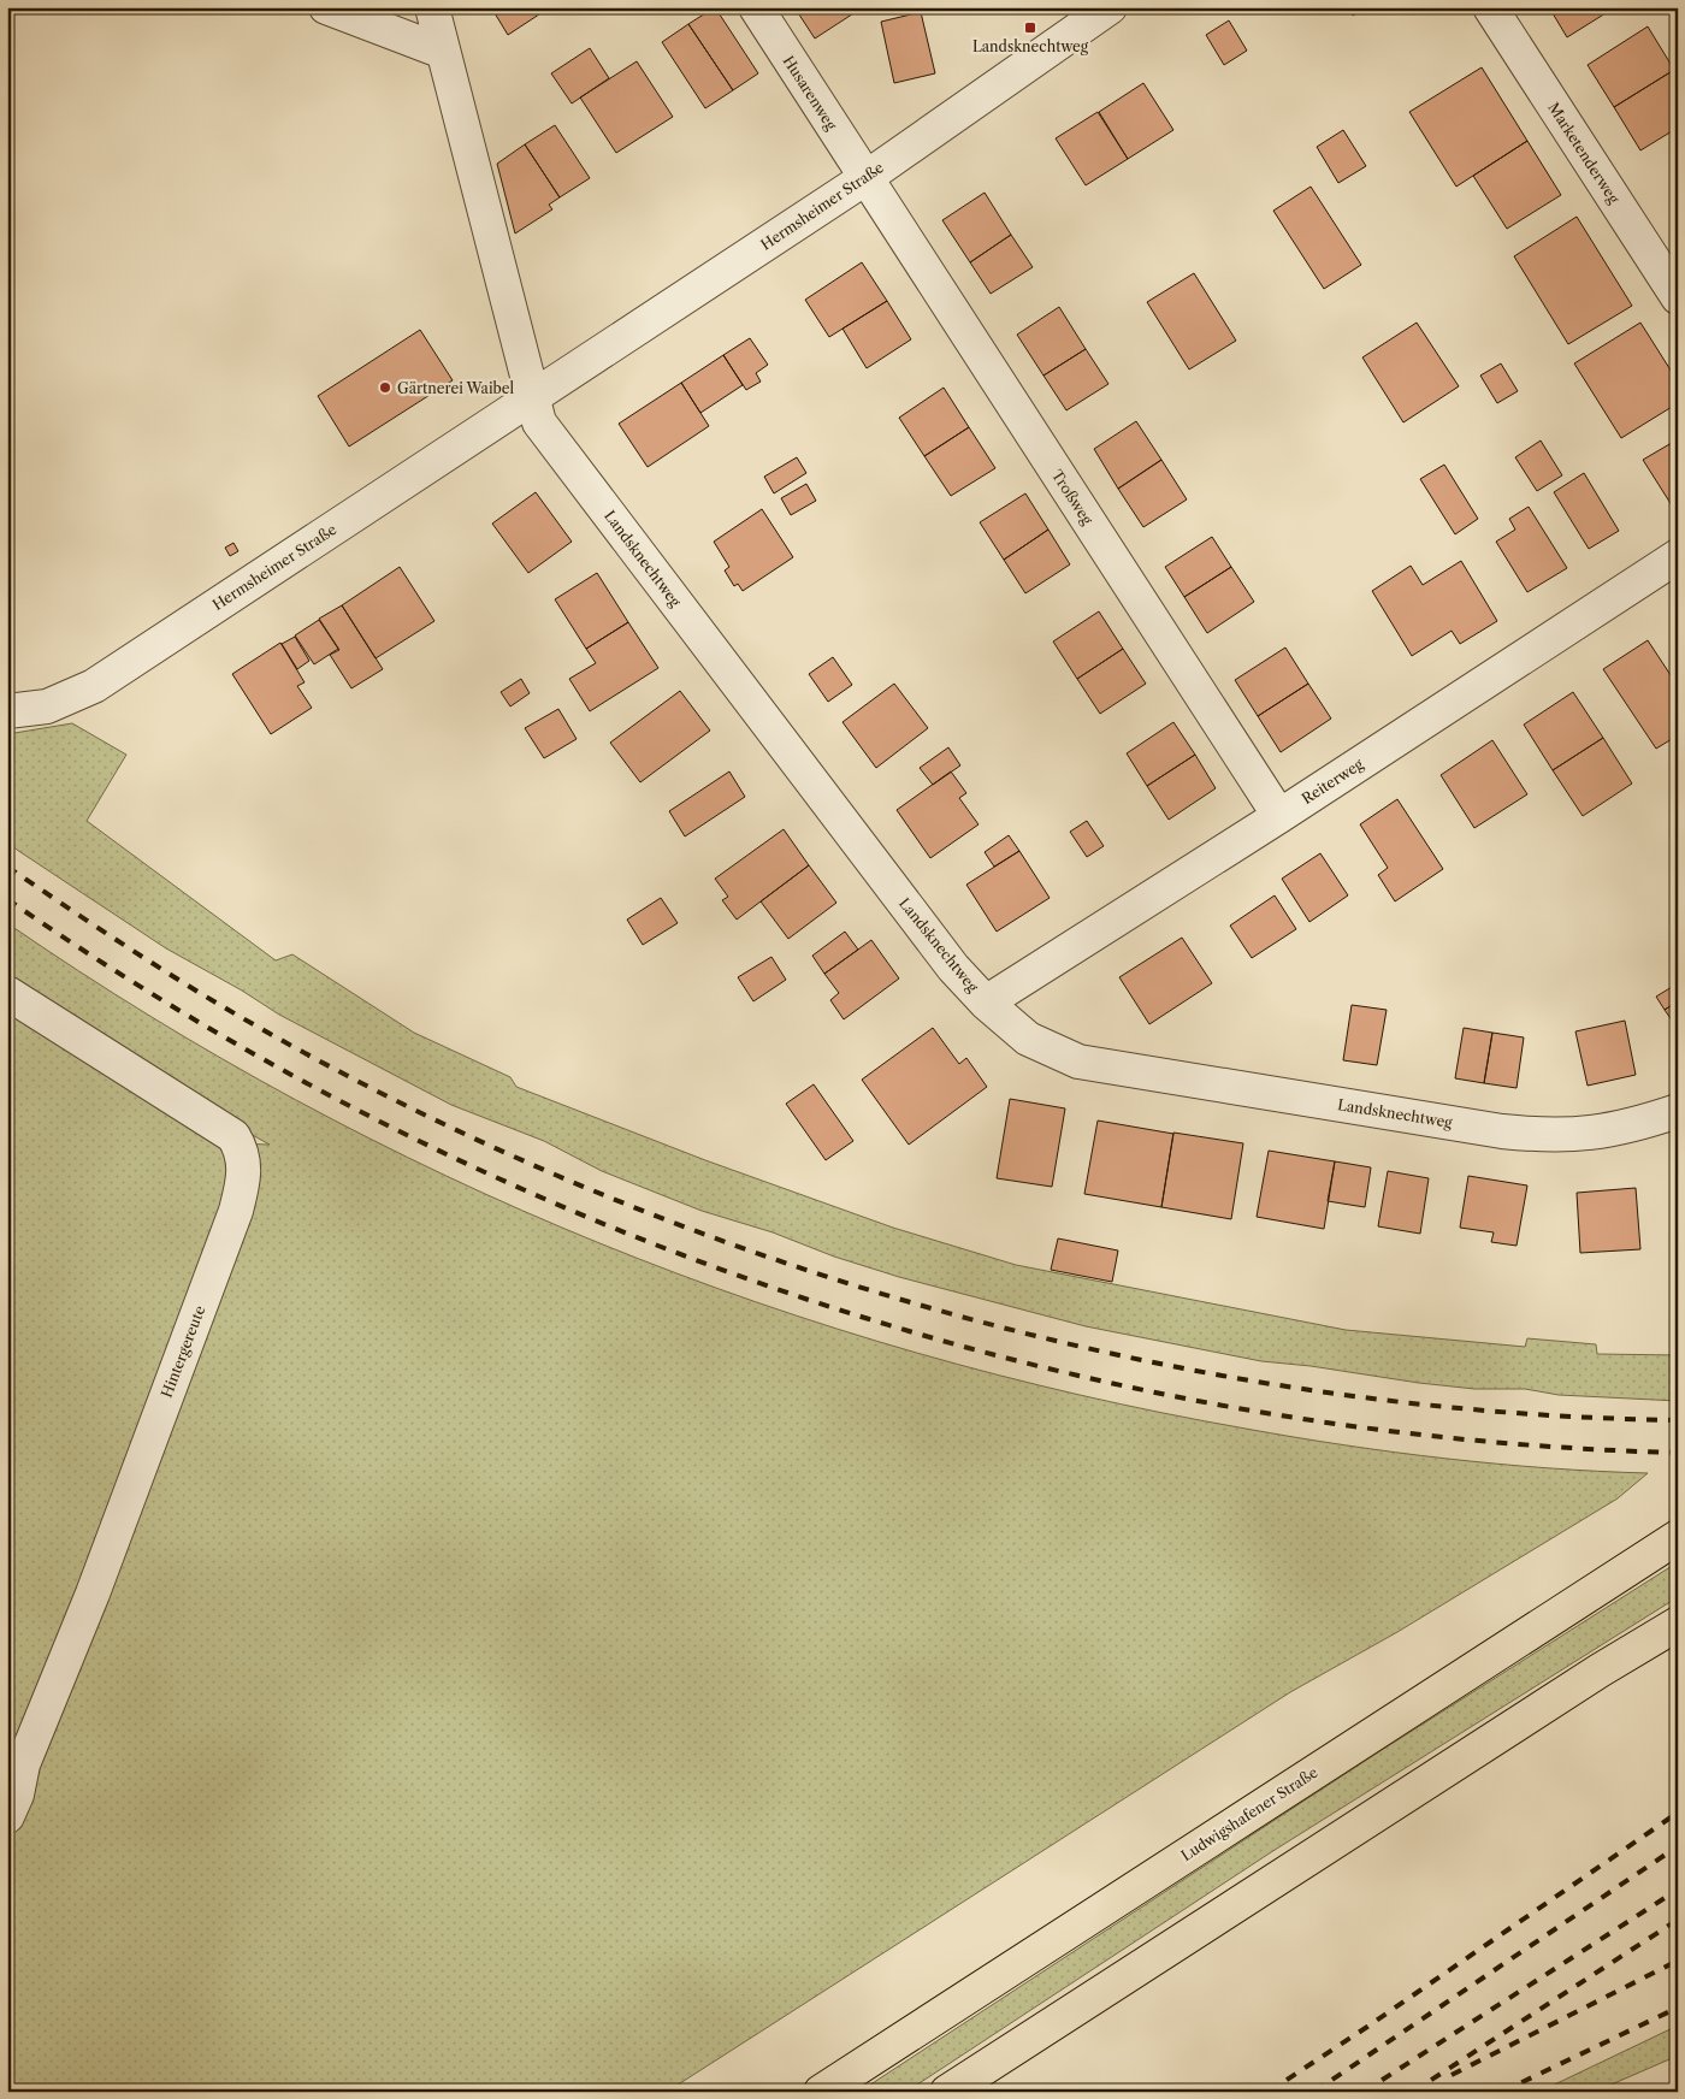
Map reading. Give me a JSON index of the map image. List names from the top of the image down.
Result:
{
  "streets": {
    "main road": ["Ludwigshafener Straße"],
    "street": [
      "Husarenweg",
      "Marketenderweg",
      "Hermsheimer Straße",
      "Troßweg",
      "Landsknechtweg",
      "Reiterweg",
      "Hintergereute"
    ]
  },
  "crossings": [
    ["Husarenweg", "Hermsheimer Straße"],
    ["Husarenweg", "Troßweg"],
    ["Hermsheimer Straße", "Troßweg"],
    ["Hermsheimer Straße", "Landsknechtweg"],
    ["Troßweg", "Reiterweg"],
    ["Landsknechtweg", "Reiterweg"]
  ],
  "places": {
    "transit": ["Landsknechtweg"],
    "other": ["Gärtnerei Waibel"]
  }
}
